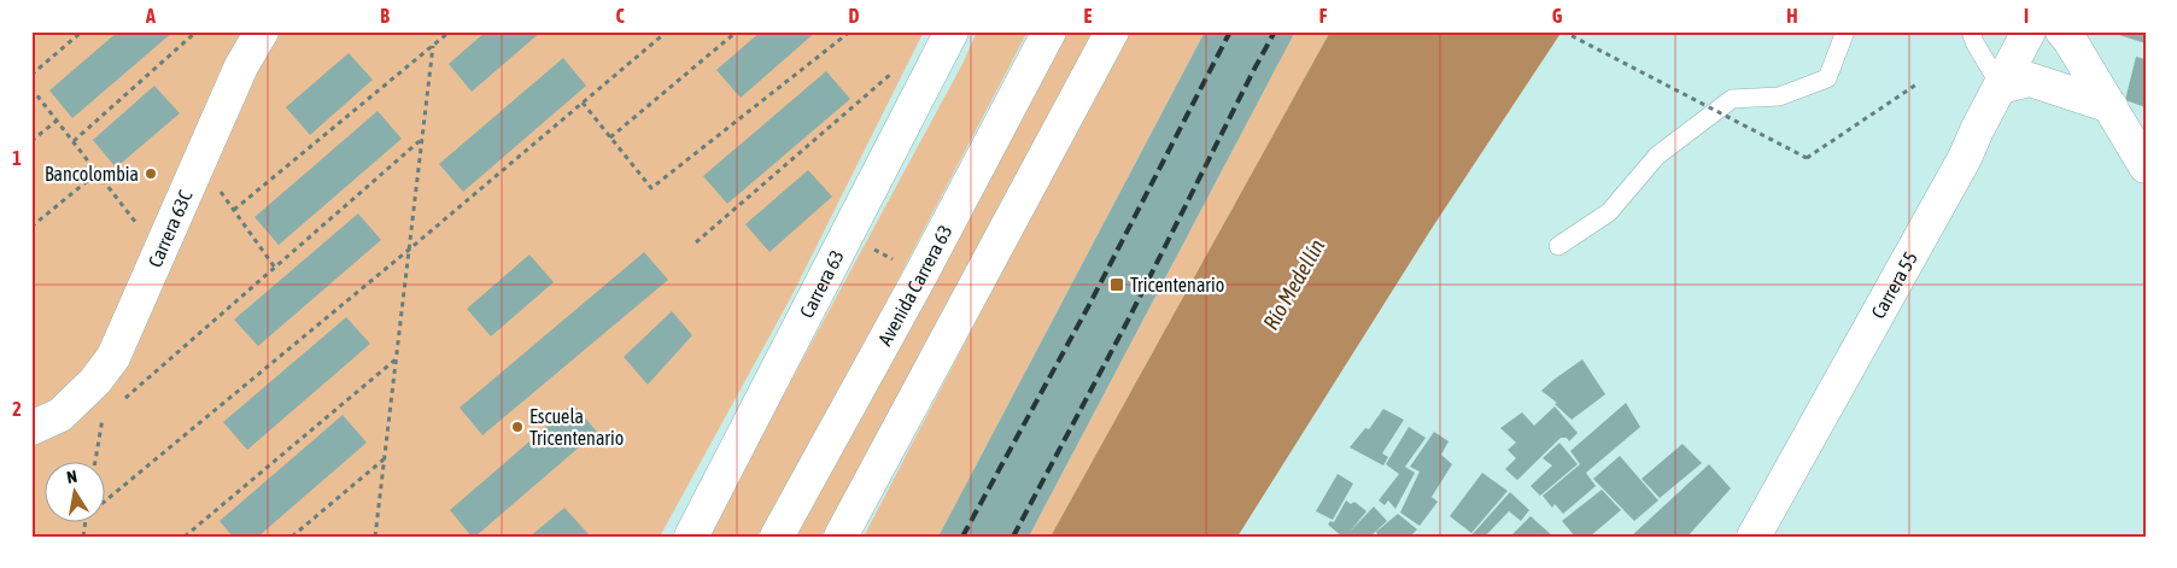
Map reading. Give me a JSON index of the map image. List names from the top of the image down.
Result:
{
  "streets": {
    "main road": [
      "Carrera 63C",
      "Carrera 63",
      "Avenida Carrera 63",
      "Carrera 55"
    ]
  },
  "water": ["Río Medellín"],
  "places": {
    "other": ["Bancolombia", "Escuela Tricentenario"],
    "transit": ["Tricentenario"]
  },
  "north": "top",
  "grid": {
    "columns": [
      "A",
      "B",
      "C",
      "D",
      "E",
      "F",
      "G",
      "H",
      "I"
    ],
    "rows": ["1", "2"]
  }
}
